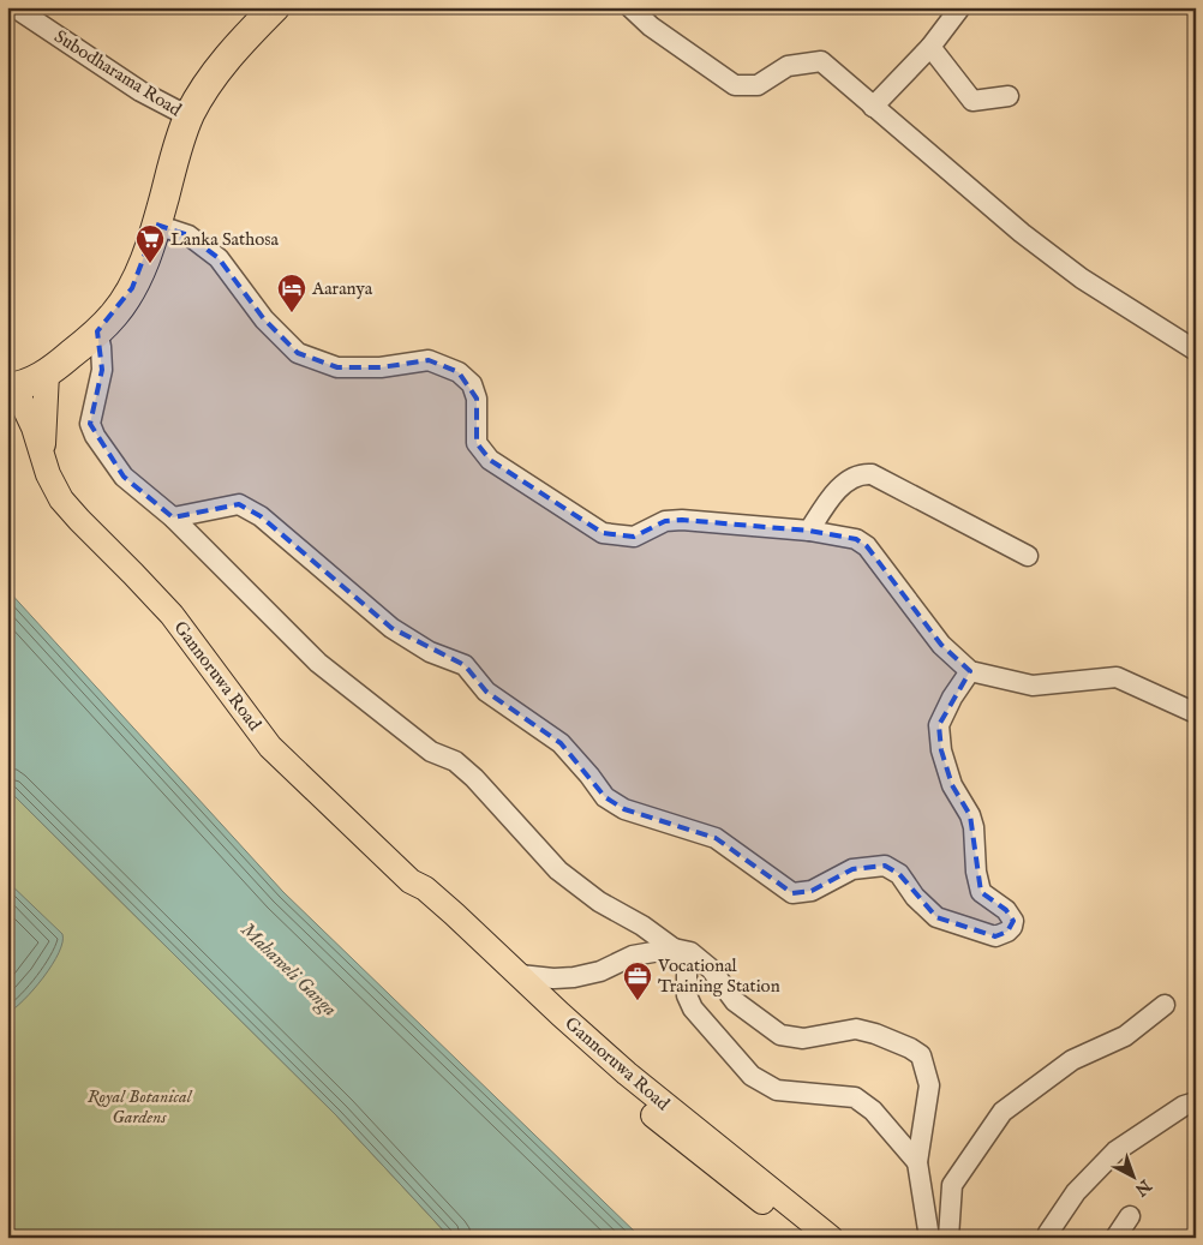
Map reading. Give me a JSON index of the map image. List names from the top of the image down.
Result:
{
  "streets": {
    "main road": ["Gannoruwa Road"],
    "street": ["Subodharama Road"]
  },
  "water": ["Mahaweli Ganga"],
  "parks": ["Royal Botanical Gardens"],
  "places": {
    "supermarket": ["Lanka Sathosa"],
    "hotel": ["Aaranya"],
    "office": ["Vocational Training Station"]
  },
  "north": "bottom right"
}
